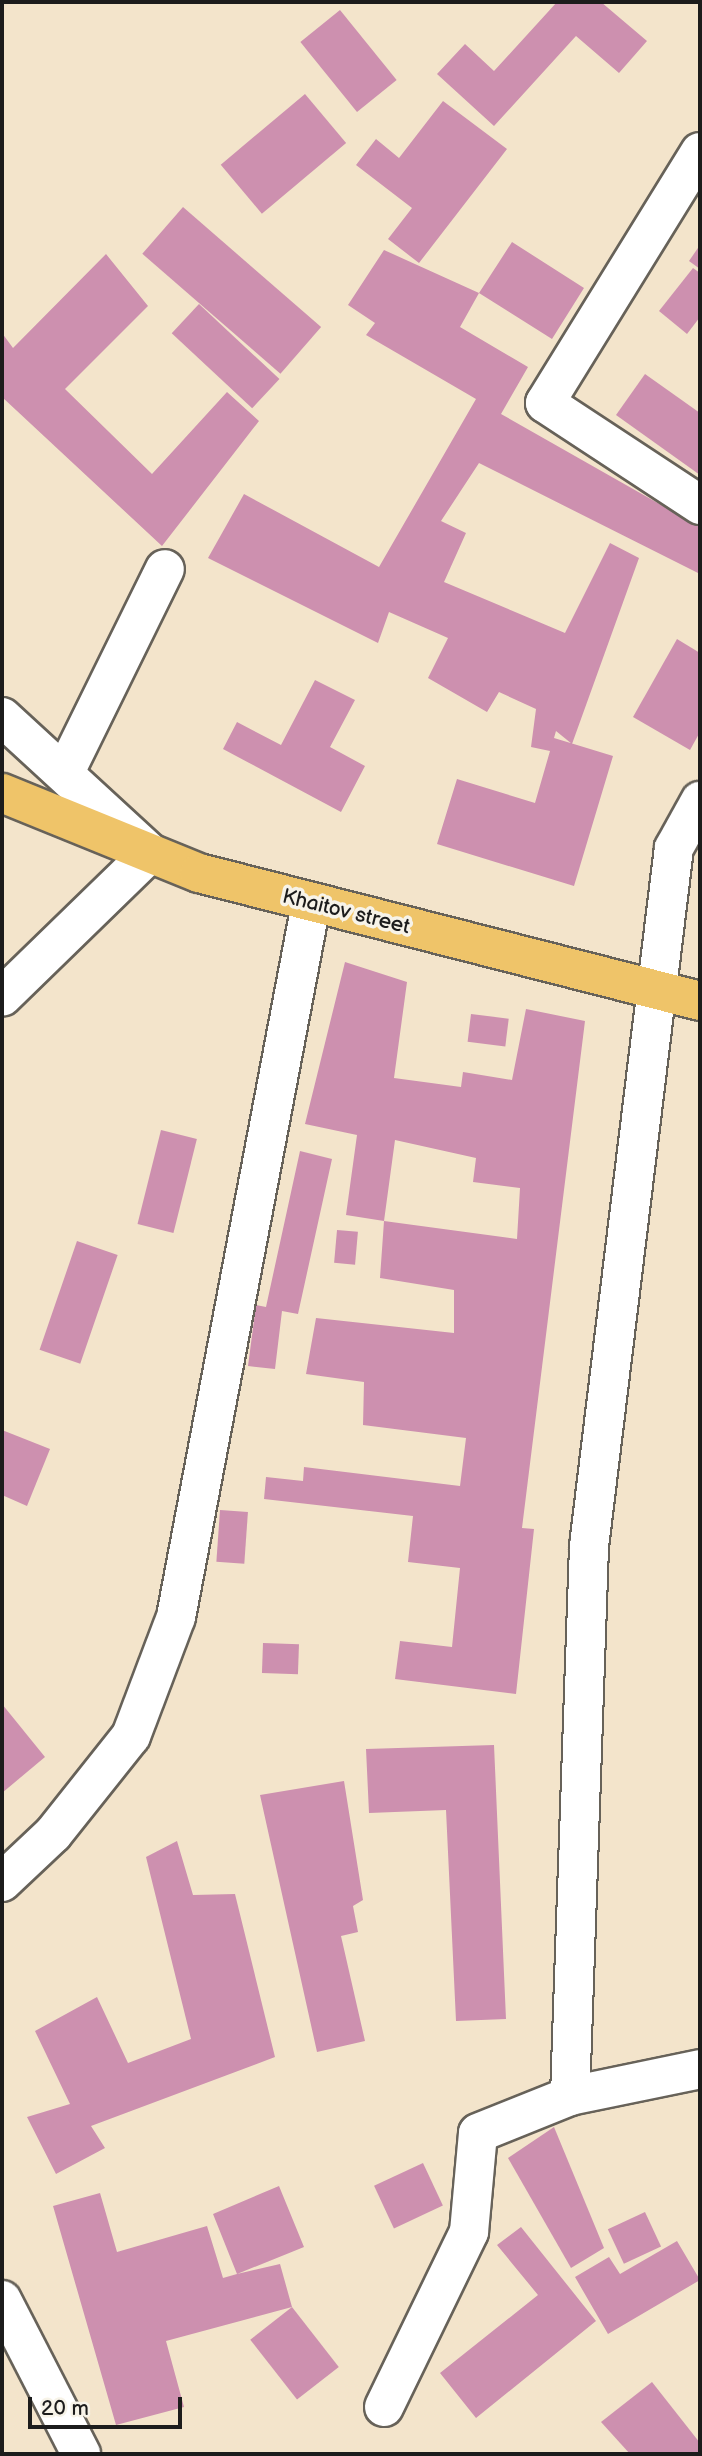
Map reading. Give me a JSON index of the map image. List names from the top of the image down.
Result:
{
  "streets": {
    "main road": ["Khaitov street"]
  },
  "scale_bar": "20 m"
}
